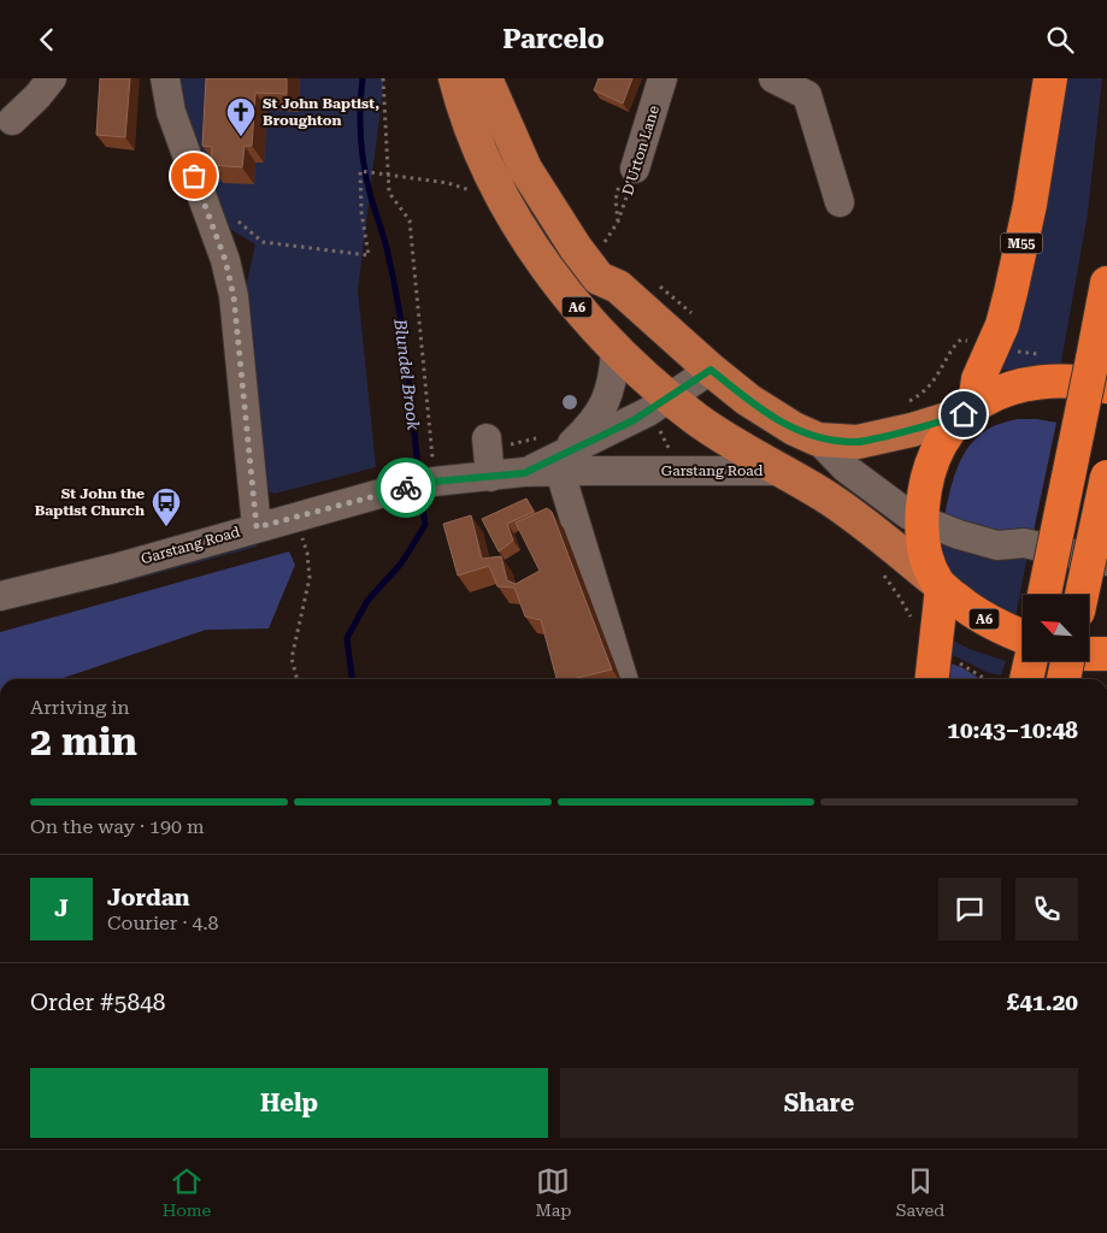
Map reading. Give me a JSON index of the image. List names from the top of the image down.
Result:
{
  "streets": {
    "highway": ["M55", "A6"],
    "main road": ["Garstang Road"],
    "street": ["D'Urton Lane"]
  },
  "crossings": [
    ["M55", "A6"],
    ["A6", "Garstang Road"]
  ],
  "water": ["Blundel Brook"],
  "places": {
    "church": ["St John Baptist, Broughton"],
    "bus stop": ["St John the Baptist Church"]
  },
  "north": "top left",
  "page": {
    "header": "Parcelo",
    "heading": ["2 min", "Arriving in", "10:43–10:48"],
    "panel": [
      "Jordan",
      "Courier · 4.8",
      "Order #5848",
      "£41.20"
    ],
    "bar": "On the way · 190 m",
    "round": "J",
    "buttons": ["Help", "Share"],
    "tabs": ["Home", "Map", "Saved"]
  }
}
